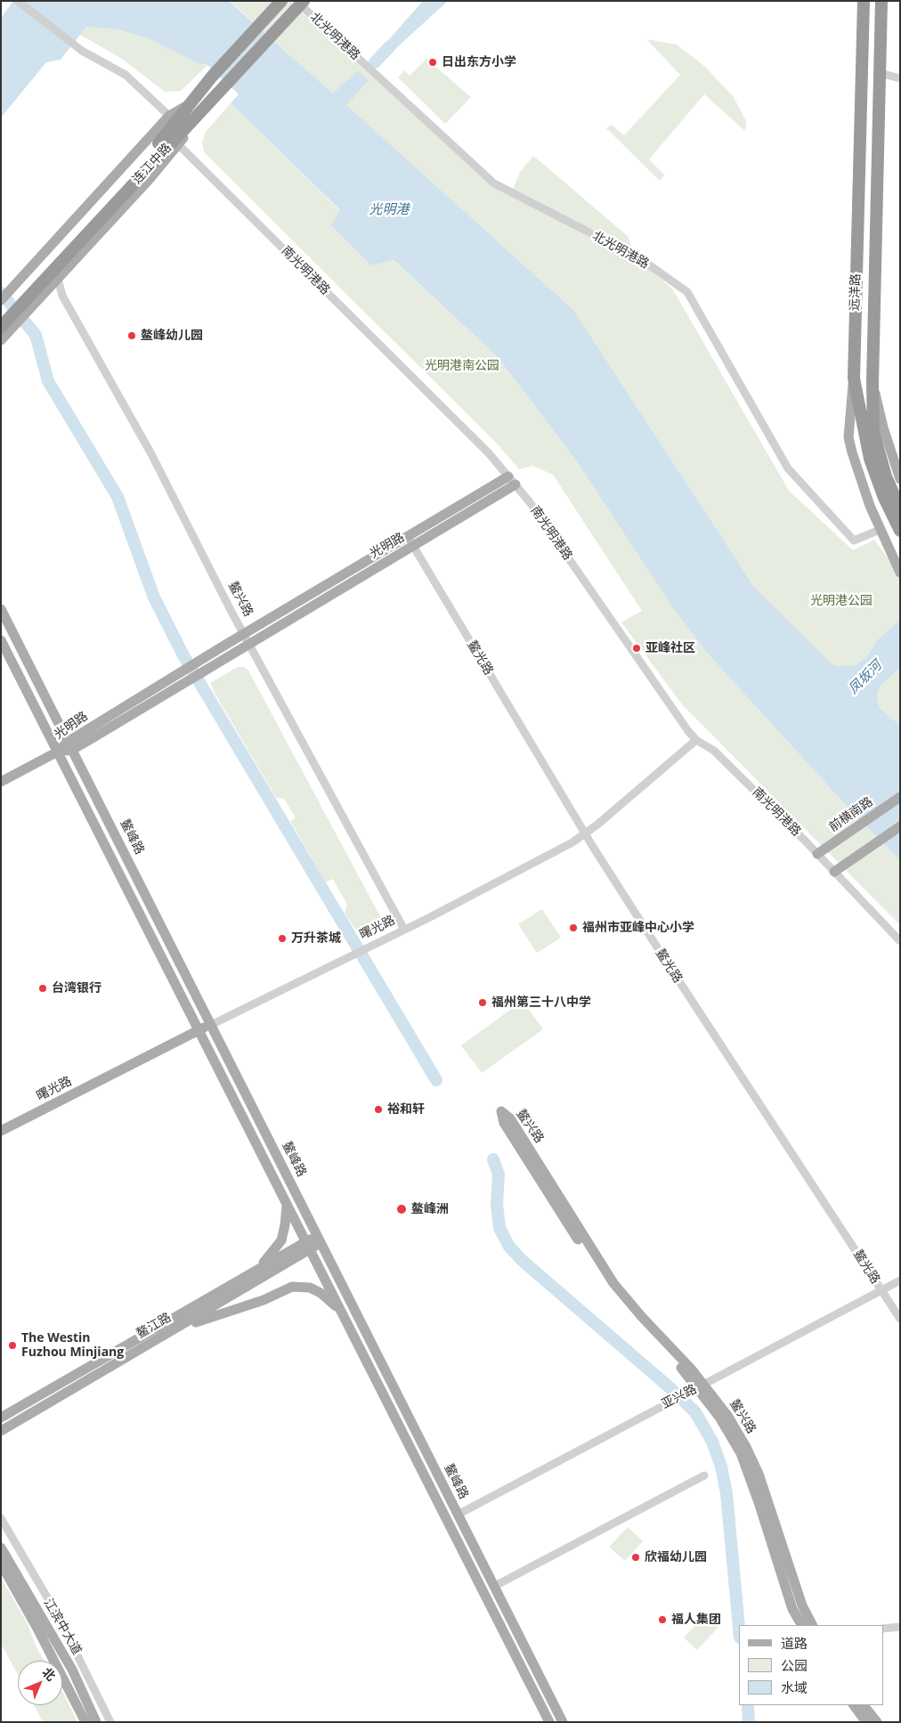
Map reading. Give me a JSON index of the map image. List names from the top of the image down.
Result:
{
  "streets": {
    "highway": ["连江中路", "远洋路"],
    "main road": [
      "光明路",
      "鳌兴路",
      "前横南路",
      "鳌峰路",
      "曙光路",
      "鳌江路",
      "江滨中大道"
    ],
    "street": [
      "北光明港路",
      "南光明港路",
      "鳌光路",
      "亚兴路"
    ]
  },
  "crossings": [
    ["北光明港路", "连江中路"],
    ["北光明港路", "远洋路"],
    ["连江中路", "南光明港路"],
    ["南光明港路", "光明路"],
    ["南光明港路", "前横南路"],
    ["南光明港路", "曙光路"],
    ["光明路", "鳌兴路"],
    ["光明路", "鳌光路"],
    ["光明路", "鳌峰路"],
    ["鳌兴路", "曙光路"],
    ["鳌兴路", "亚兴路"],
    ["鳌光路", "曙光路"],
    ["鳌光路", "亚兴路"],
    ["鳌峰路", "曙光路"],
    ["鳌峰路", "鳌江路"],
    ["鳌峰路", "亚兴路"]
  ],
  "water": ["光明港", "凤坂河"],
  "parks": ["光明港南公园", "光明港公园"],
  "places": [
    "日出东方小学",
    "鳌峰幼儿园",
    "亚峰社区",
    "福州市亚峰中心小学",
    "万升茶城",
    "台湾银行",
    "福州第三十八中学",
    "裕和轩",
    "鳌峰洲",
    "The Westin Fuzhou Minjiang",
    "欣福幼儿园",
    "福人集团"
  ],
  "legend": ["道路", "公园", "水域"],
  "north": "top right"
}
